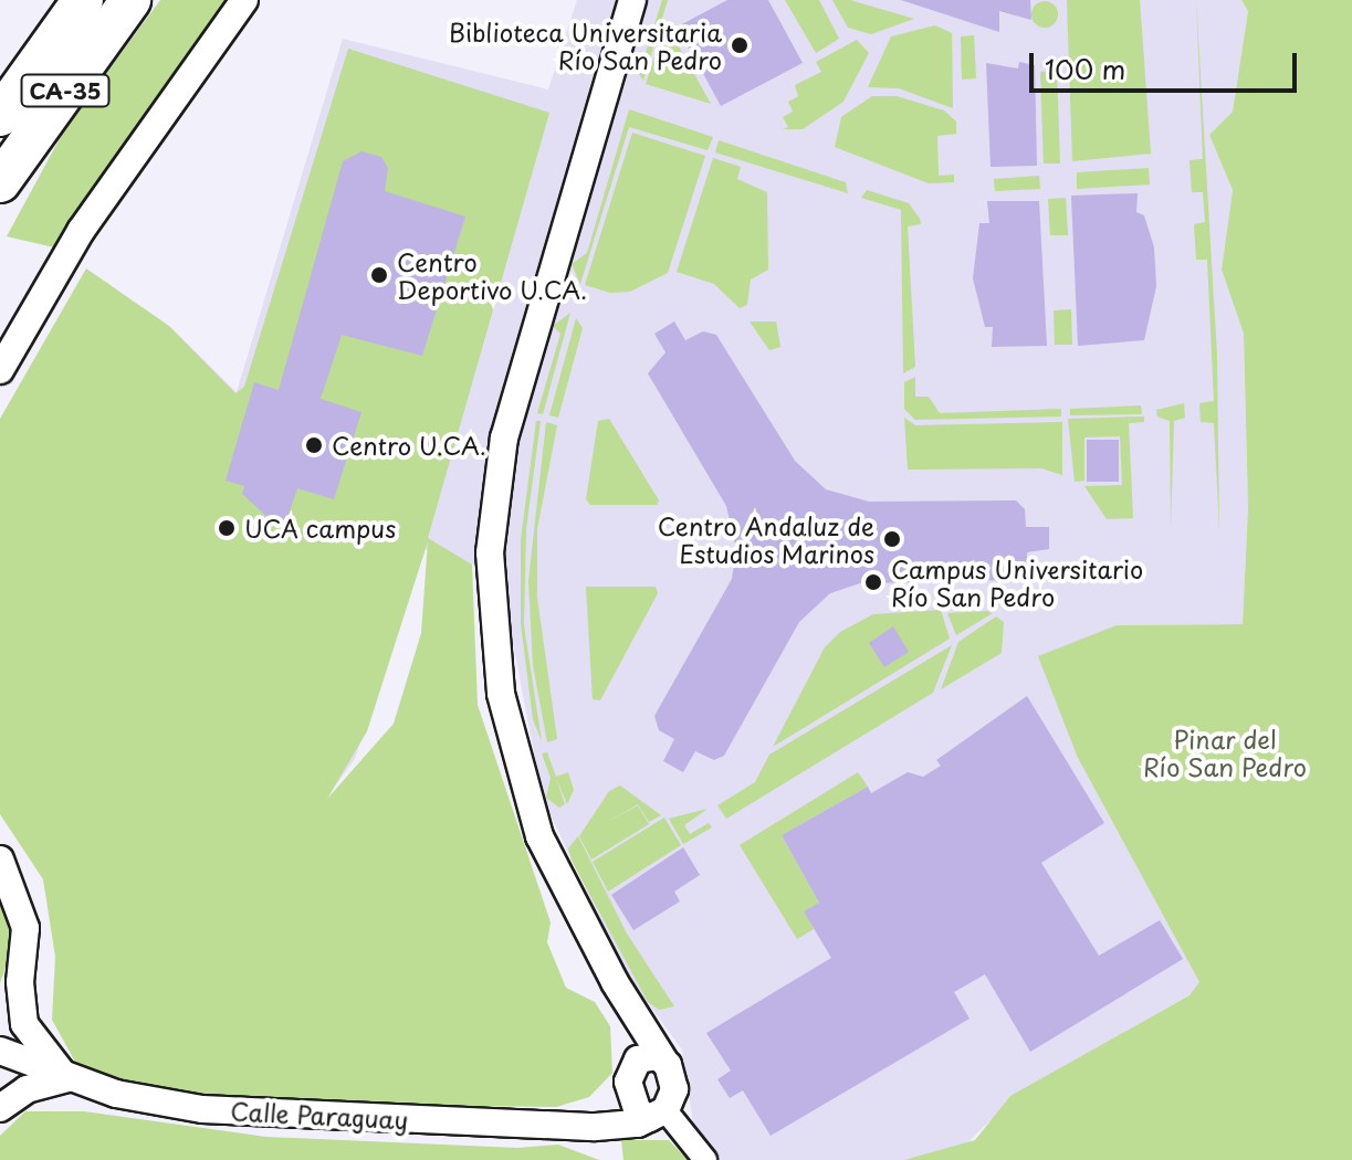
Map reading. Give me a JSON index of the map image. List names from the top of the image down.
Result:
{
  "streets": {
    "highway": ["CA-35"],
    "street": ["Calle Paraguay"]
  },
  "parks": ["Pinar del Río San Pedro"],
  "places": [
    "Biblioteca Universitaria Río San Pedro",
    "Centro Deportivo U.CA.",
    "Centro U.CA.",
    "UCA campus",
    "Centro Andaluz de Estudios Marinos",
    "Campus Universitario Río San Pedro"
  ],
  "scale_bar": "100 m"
}
